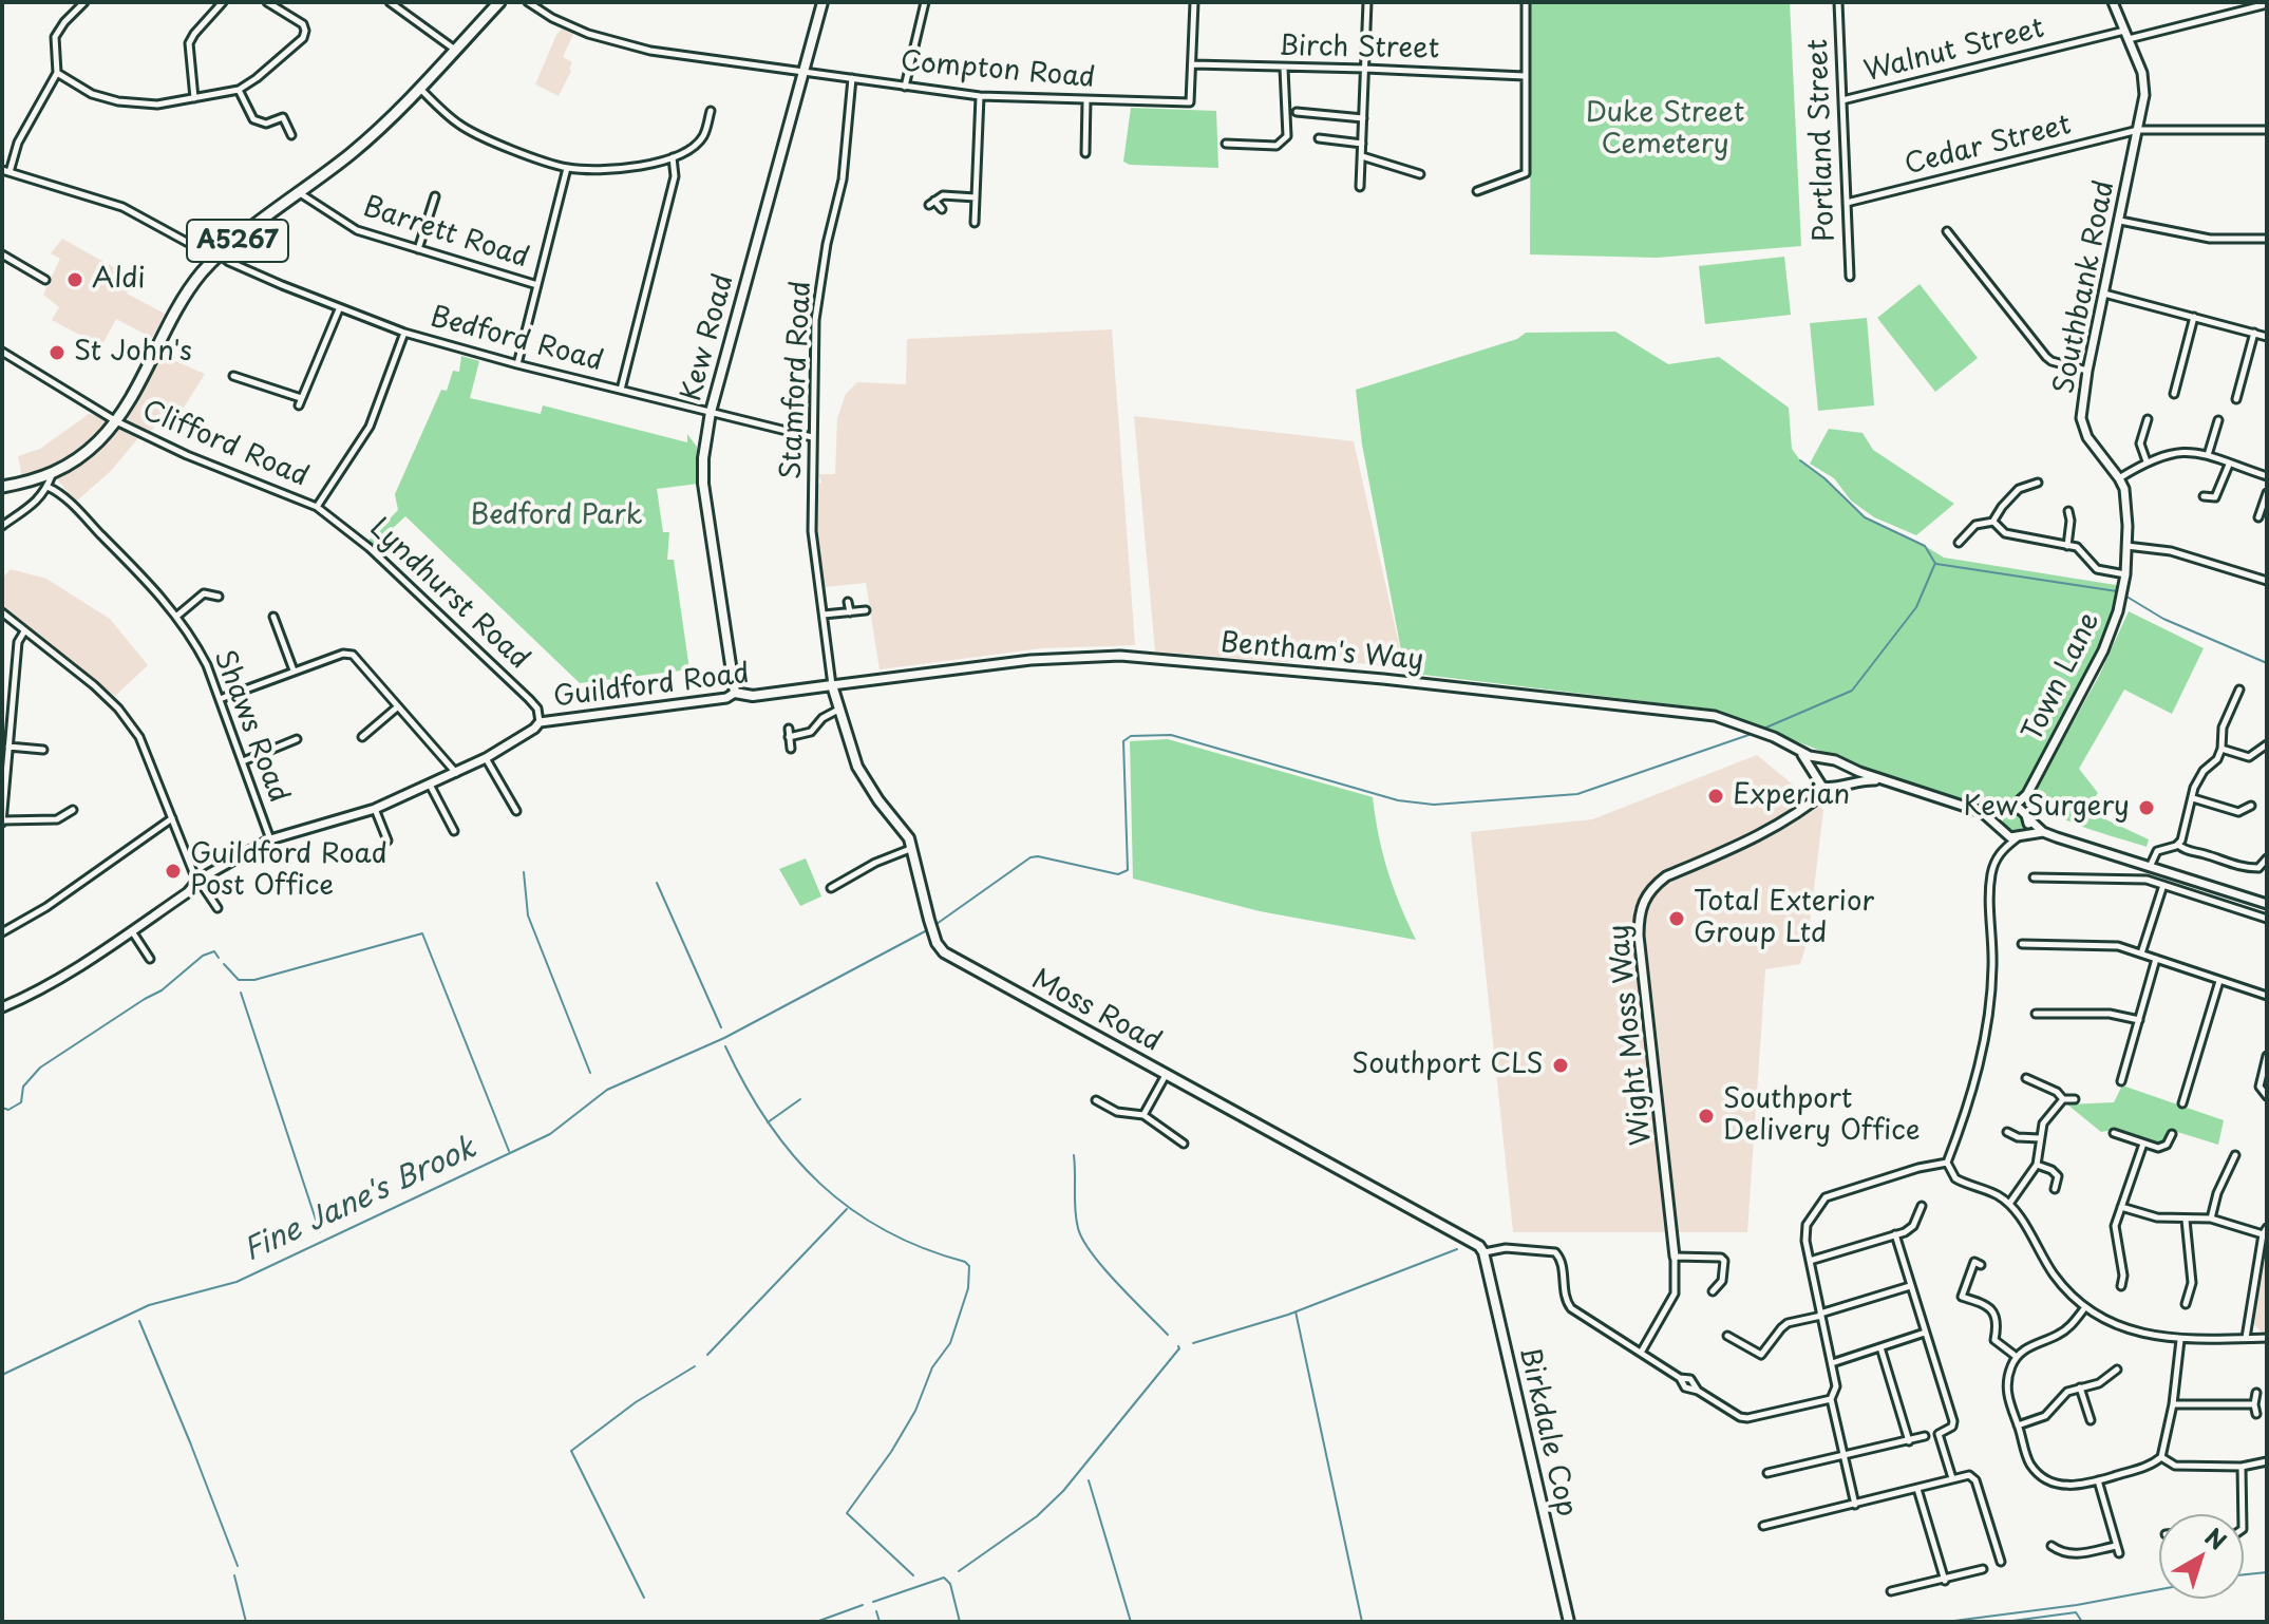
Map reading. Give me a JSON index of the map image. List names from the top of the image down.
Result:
{
  "streets": {
    "main road": [
      "A5267",
      "Kew Road",
      "Guildford Road",
      "Moss Road",
      "Birkdale Cop"
    ],
    "street": [
      "Birch Street",
      "Walnut Street",
      "Compton Road",
      "Portland Street",
      "Cedar Street",
      "Barrett Road",
      "Southbank Road",
      "Bedford Road",
      "Stamford Road",
      "Clifford Road",
      "Lyndhurst Road",
      "Bentham's Way",
      "Town Lane",
      "Shaws Road",
      "Wight Moss Way"
    ]
  },
  "crossings": [
    ["Birch Street", "Compton Road"],
    ["Walnut Street", "Portland Street"],
    ["Walnut Street", "Southbank Road"],
    ["Compton Road", "Kew Road"],
    ["Compton Road", "Stamford Road"],
    ["Portland Street", "Cedar Street"],
    ["Cedar Street", "Southbank Road"],
    ["Barrett Road", "A5267"],
    ["A5267", "Bedford Road"],
    ["A5267", "Clifford Road"],
    ["Southbank Road", "Town Lane"],
    ["Kew Road", "Bedford Road"],
    ["Kew Road", "Guildford Road"],
    ["Bedford Road", "Stamford Road"],
    ["Stamford Road", "Bentham's Way"],
    ["Stamford Road", "Guildford Road"],
    ["Stamford Road", "Moss Road"],
    ["Clifford Road", "Lyndhurst Road"],
    ["Lyndhurst Road", "Guildford Road"],
    ["Bentham's Way", "Guildford Road"],
    ["Bentham's Way", "Moss Road"],
    ["Bentham's Way", "Wight Moss Way"],
    ["Guildford Road", "Shaws Road"],
    ["Guildford Road", "Moss Road"],
    ["Moss Road", "Birkdale Cop"]
  ],
  "water": ["Fine Jane's Brook"],
  "parks": ["Duke Street Cemetery", "Bedford Park"],
  "places": [
    "Aldi",
    "St John's",
    "Experian",
    "Kew Surgery",
    "Guildford Road Post Office",
    "Total Exterior Group Ltd",
    "Southport CLS",
    "Southport Delivery Office"
  ],
  "north": "top right"
}
